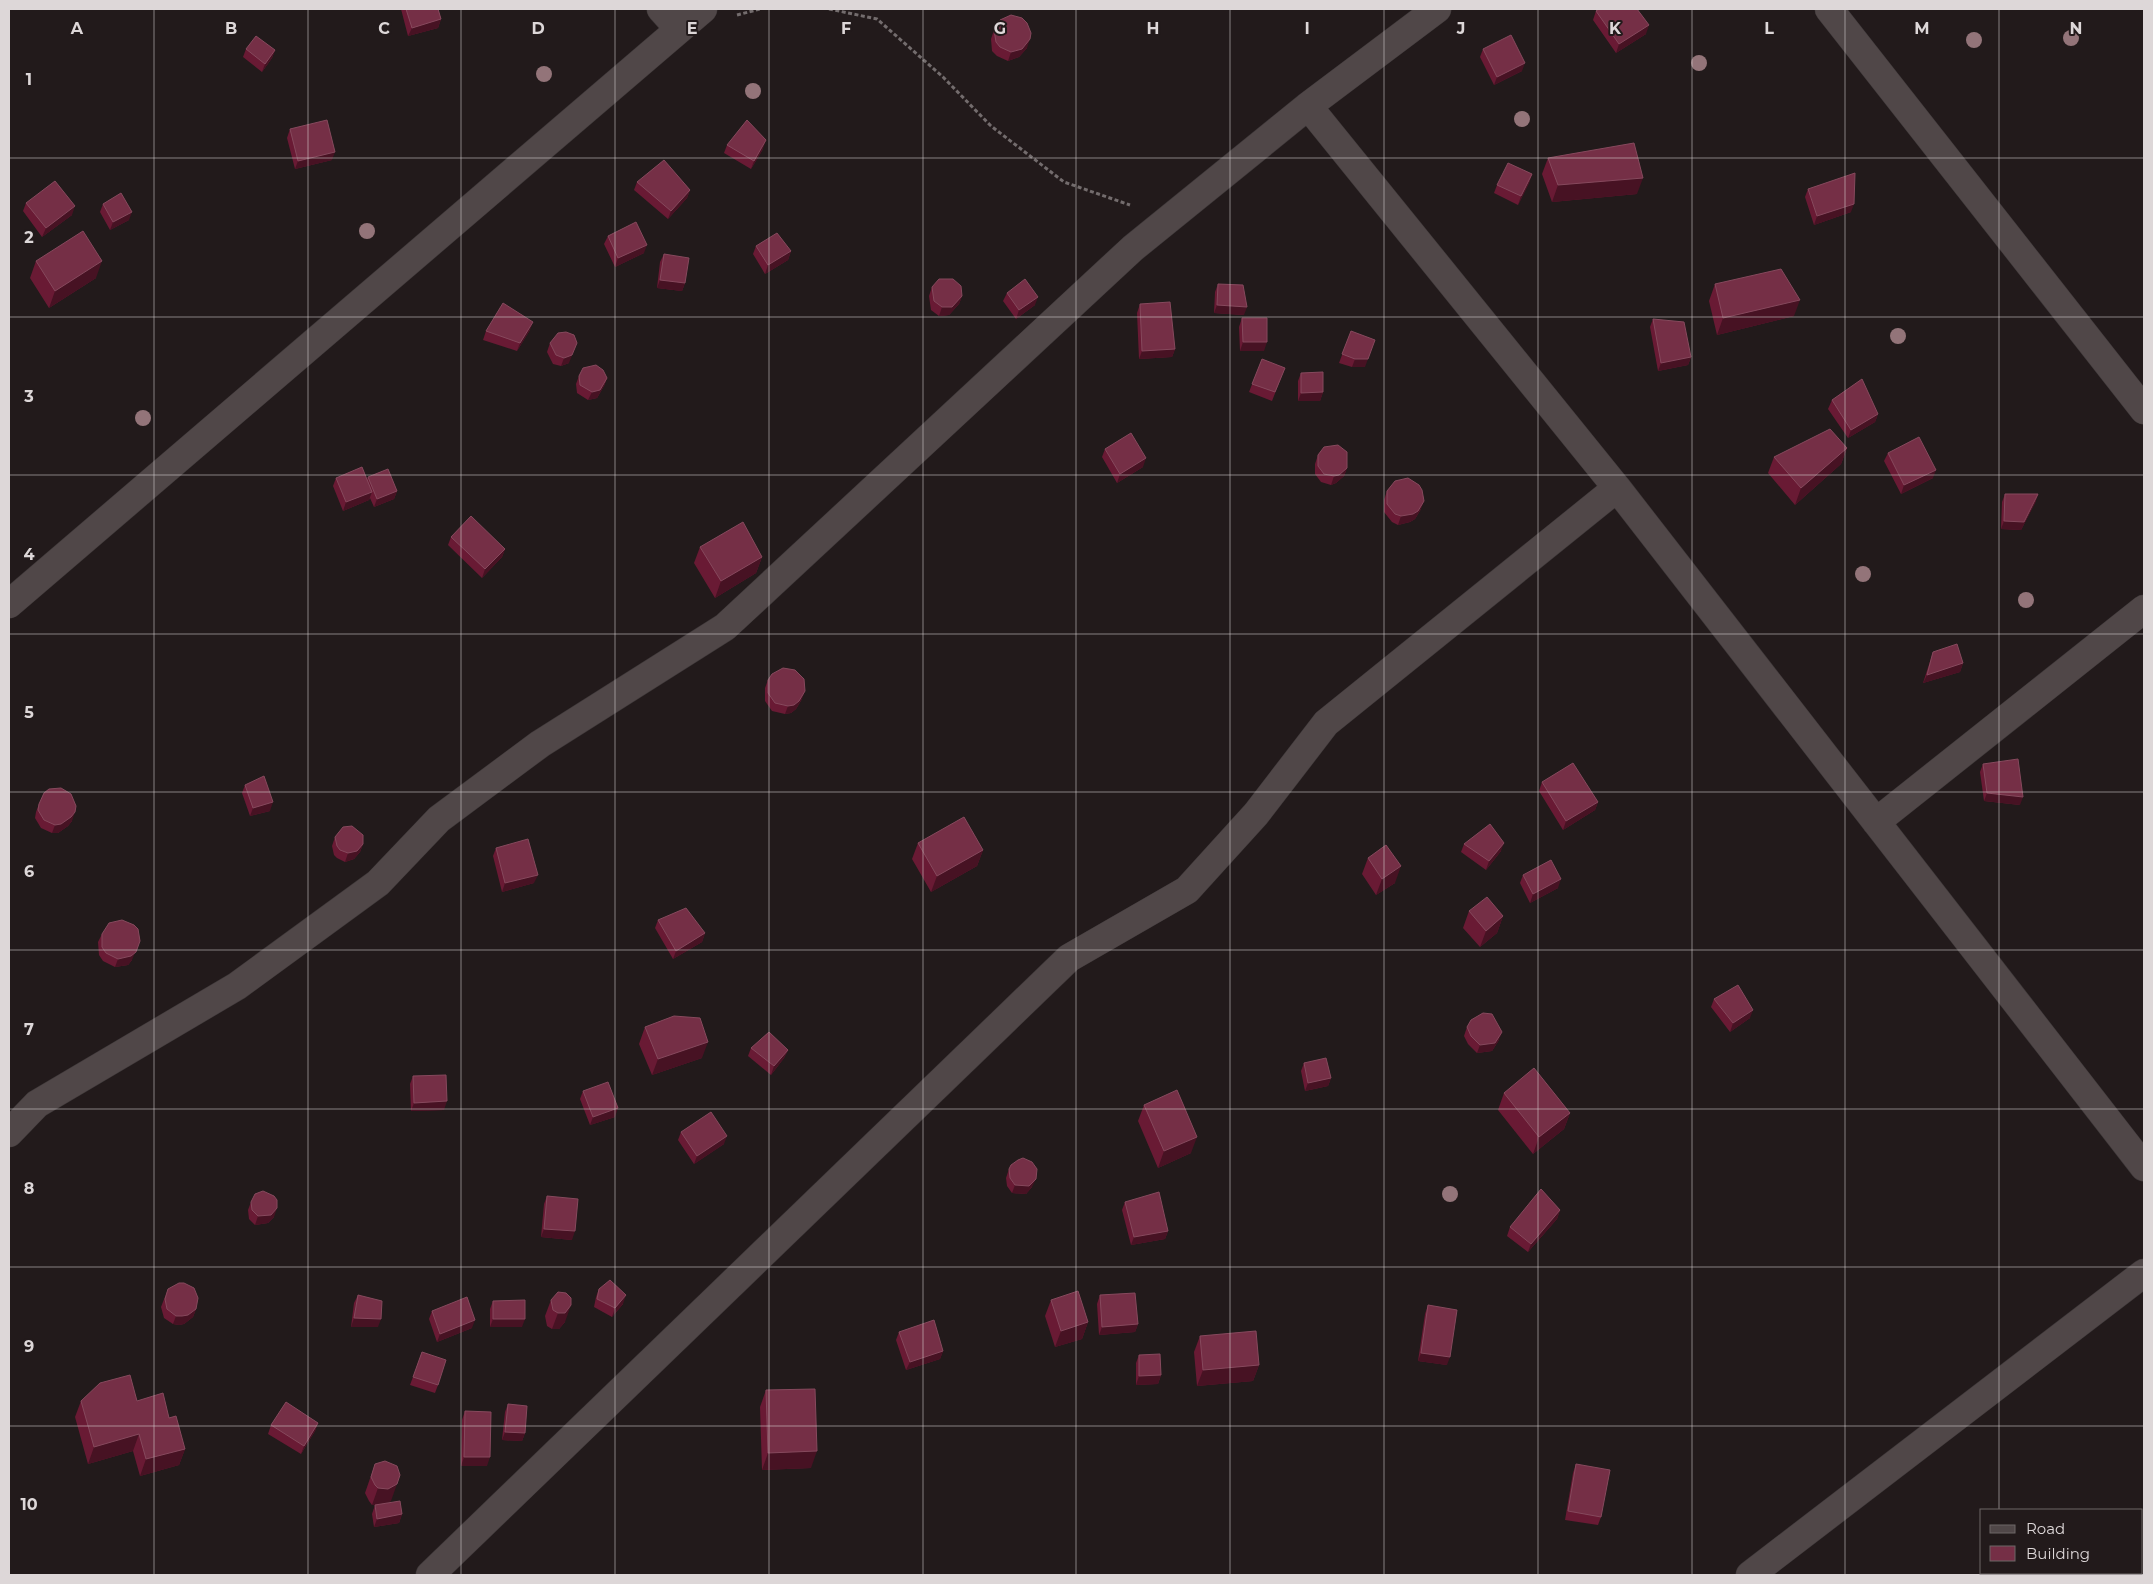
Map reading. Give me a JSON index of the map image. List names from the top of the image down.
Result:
{
  "legend": ["Road", "Building"],
  "grid": {
    "columns": [
      "A",
      "B",
      "C",
      "D",
      "E",
      "F",
      "G",
      "H",
      "I",
      "J",
      "K",
      "L",
      "M",
      "N"
    ],
    "rows": [
      "1",
      "2",
      "3",
      "4",
      "5",
      "6",
      "7",
      "8",
      "9",
      "10"
    ]
  }
}
